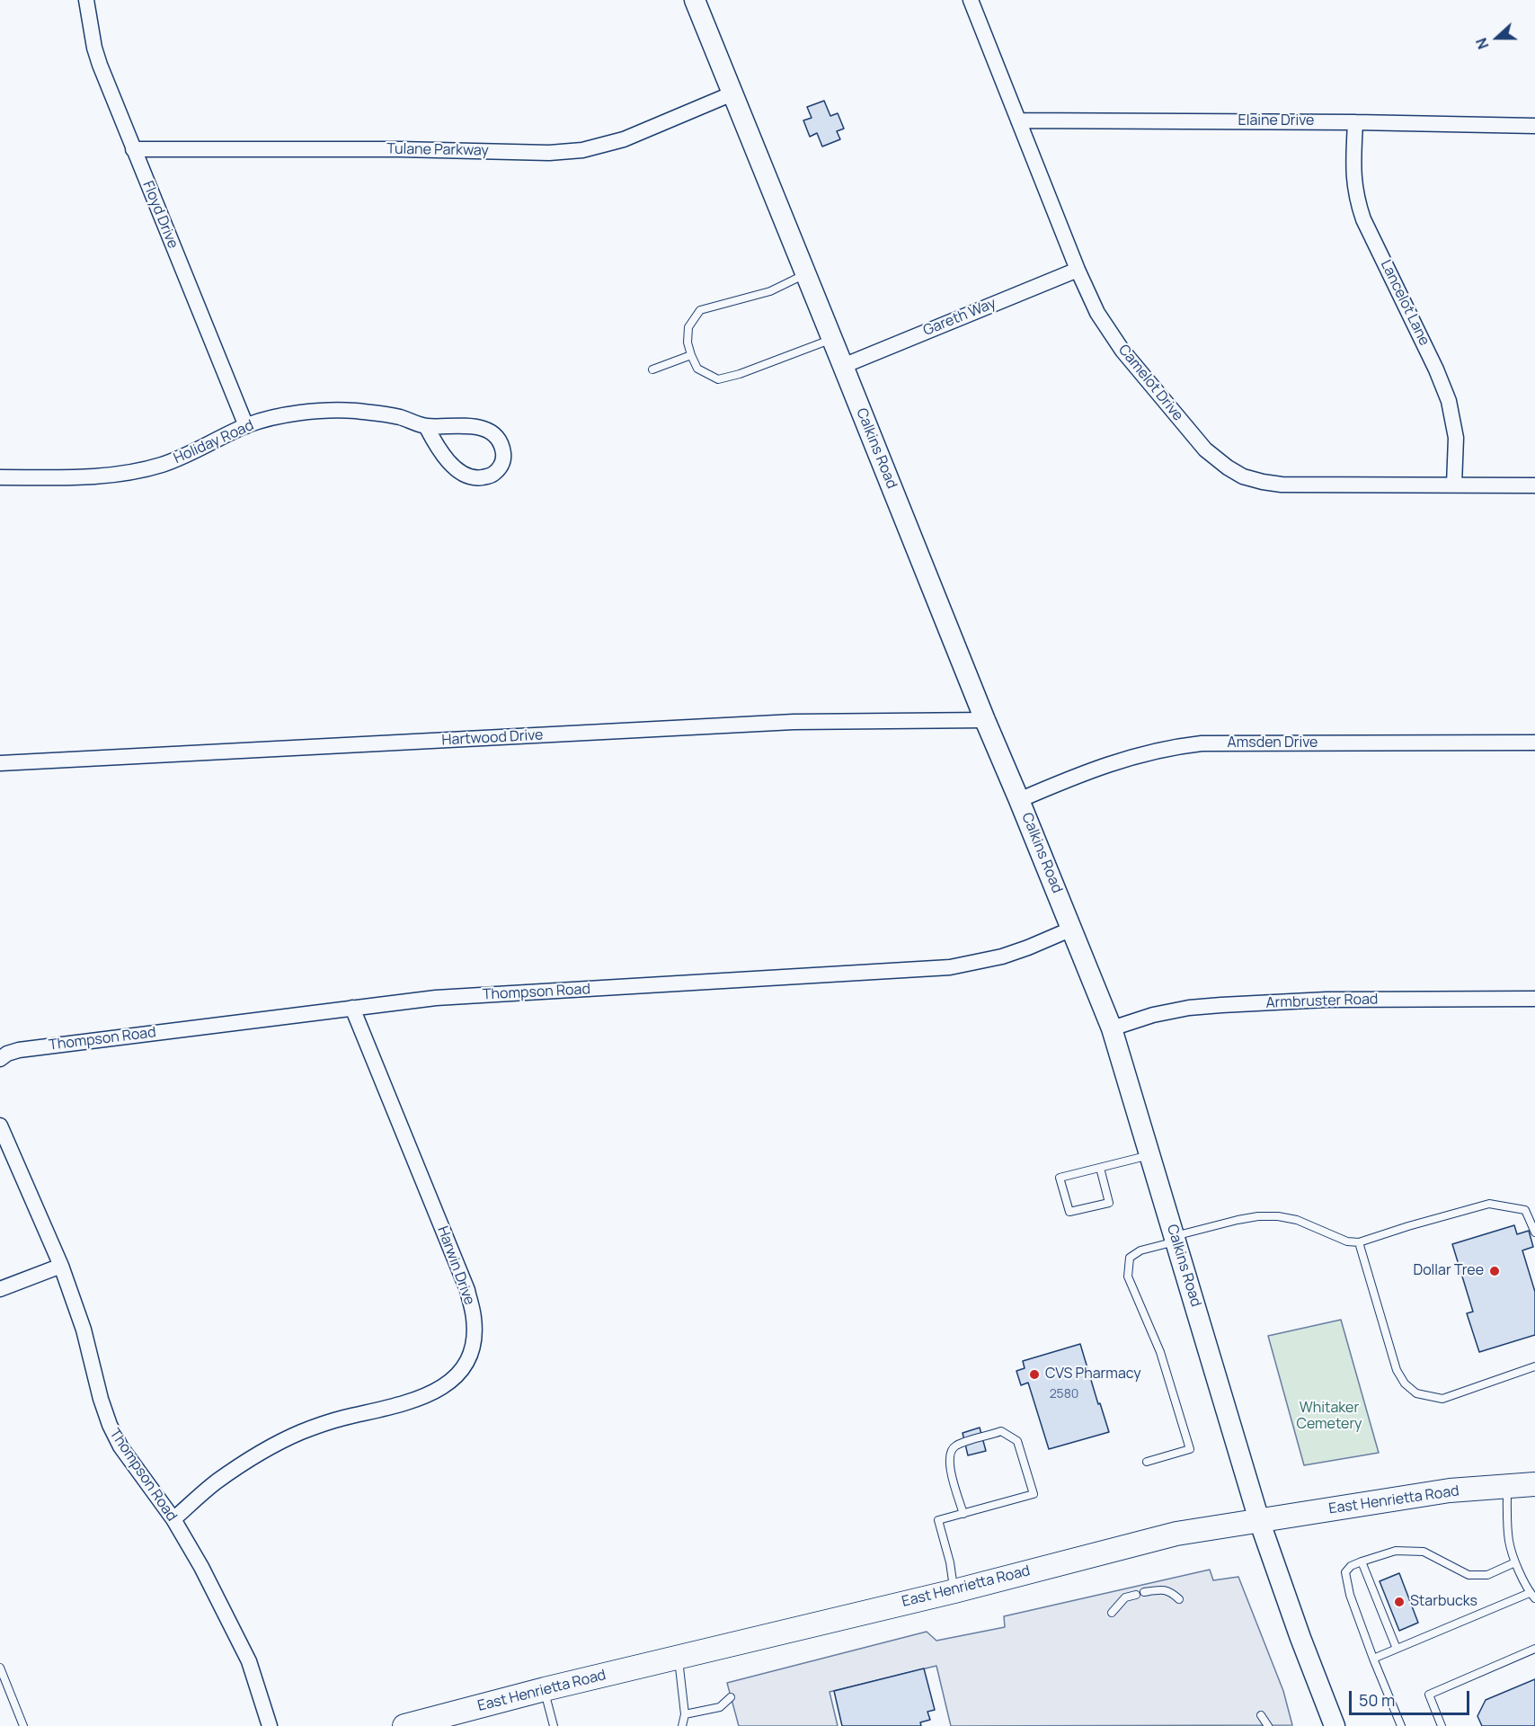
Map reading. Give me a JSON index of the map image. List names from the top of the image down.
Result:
{
  "streets": {
    "main road": ["Calkins Road", "East Henrietta Road"],
    "street": [
      "Elaine Drive",
      "Tulane Parkway",
      "Floyd Drive",
      "Lancelot Lane",
      "Gareth Way",
      "Camelot Drive",
      "Holiday Road",
      "Hartwood Drive",
      "Amsden Drive",
      "Thompson Road",
      "Armbruster Road",
      "Harwin Drive"
    ]
  },
  "crossings": [
    ["Elaine Drive", "Lancelot Lane"],
    ["Elaine Drive", "Camelot Drive"],
    ["Tulane Parkway", "Floyd Drive"],
    ["Tulane Parkway", "Calkins Road"],
    ["Floyd Drive", "Holiday Road"],
    ["Lancelot Lane", "Camelot Drive"],
    ["Gareth Way", "Camelot Drive"],
    ["Gareth Way", "Calkins Road"],
    ["Calkins Road", "Hartwood Drive"],
    ["Calkins Road", "Amsden Drive"],
    ["Calkins Road", "Thompson Road"],
    ["Calkins Road", "Armbruster Road"],
    ["Calkins Road", "East Henrietta Road"],
    ["Thompson Road", "Harwin Drive"]
  ],
  "parks": ["Whitaker Cemetery"],
  "places": ["Dollar Tree", "CVS Pharmacy", "Starbucks"],
  "house_numbers": ["2580"],
  "scale_bar": "50 m",
  "north": "left"
}
